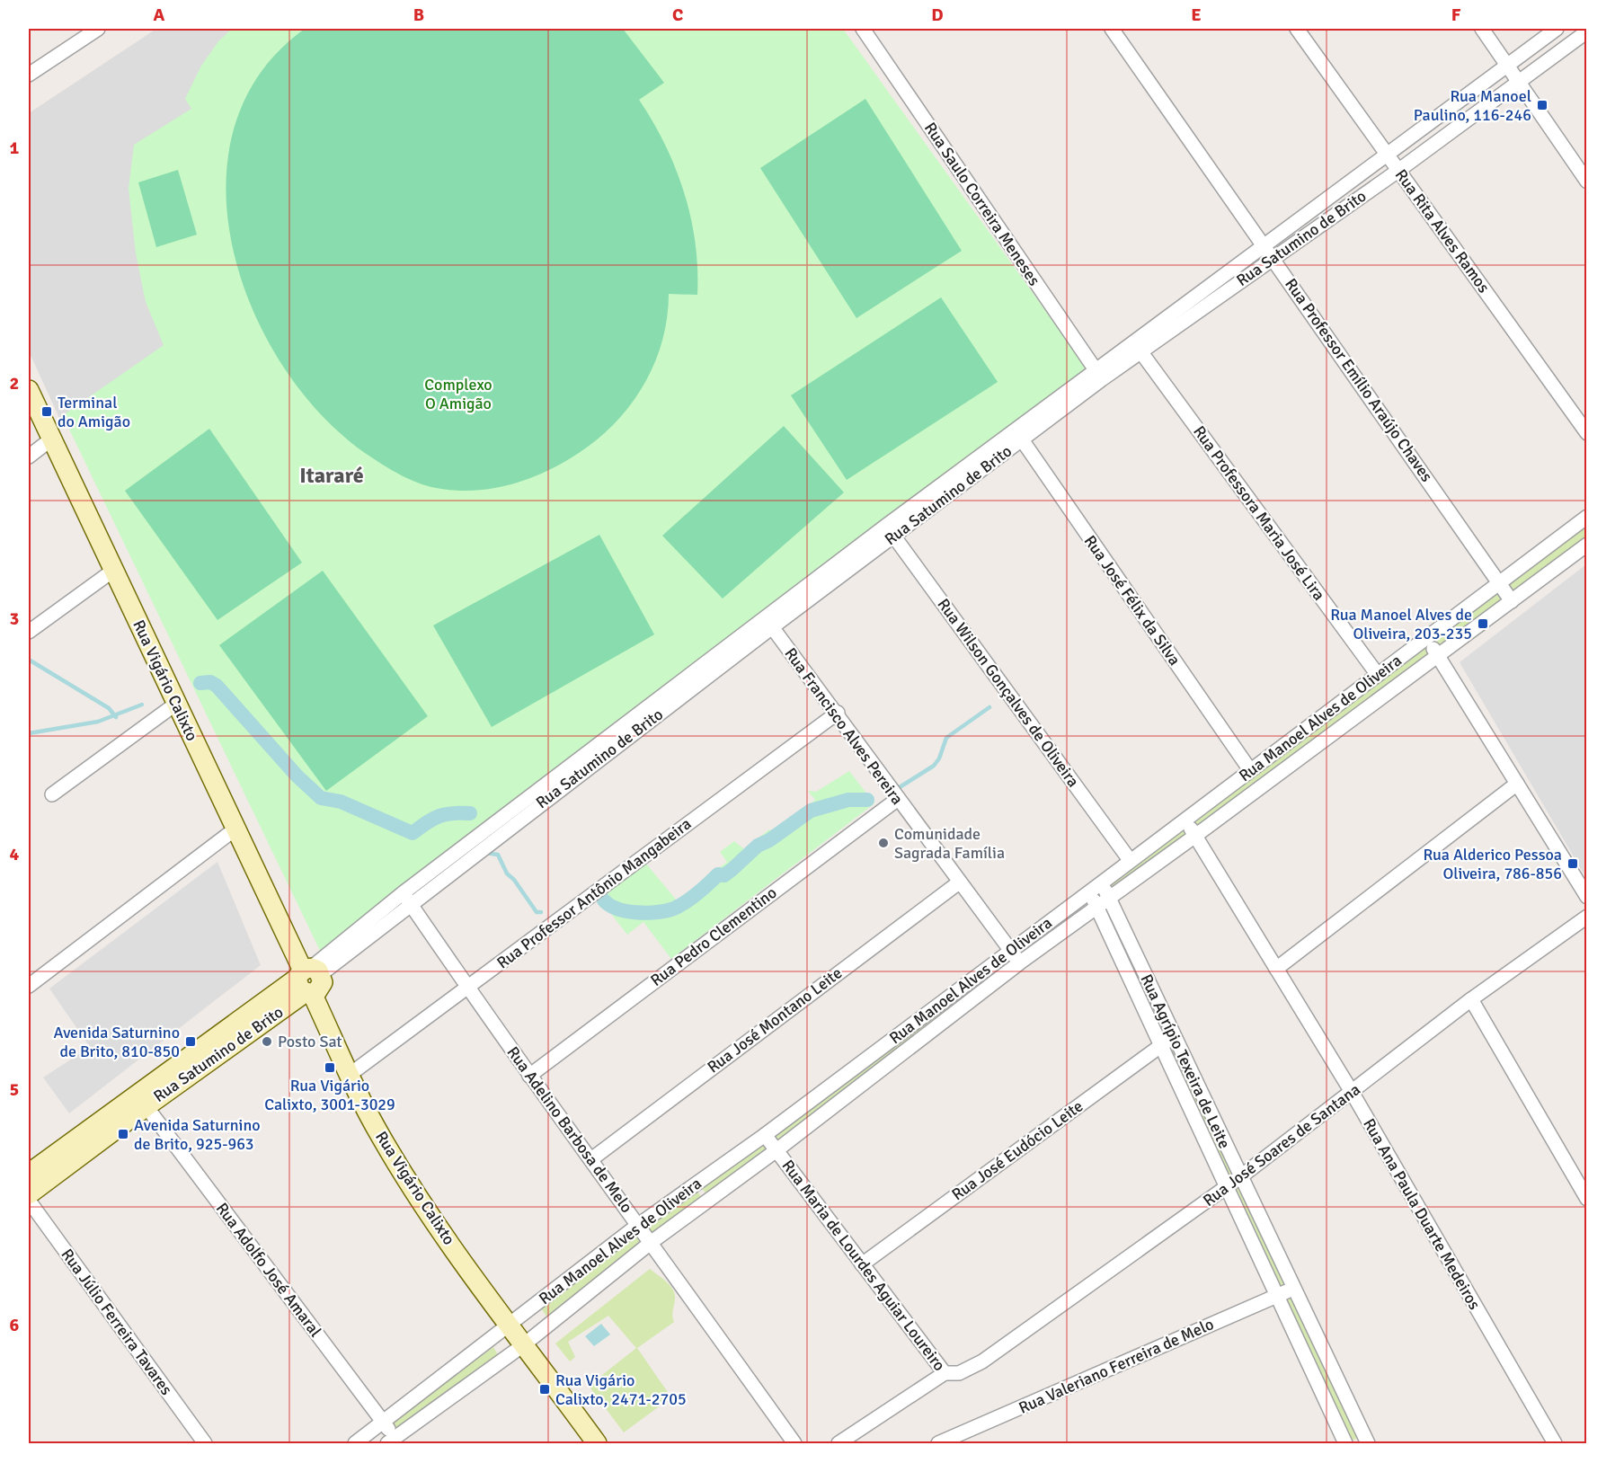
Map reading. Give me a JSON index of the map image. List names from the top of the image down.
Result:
{
  "streets": {
    "main road": ["Rua Satumino de Brito", "Rua Vigário Calixto"],
    "street": [
      "Rua Saulo Correira Meneses",
      "Rua Rita Alves Ramos",
      "Rua Professor Emílio Araújo Chaves",
      "Rua Professora Maria José Lira",
      "Rua José Félix da Silva",
      "Rua Wilson Gonçalves de Oliveira",
      "Rua Manoel Alves de Oliveira",
      "Rua Francisco Alves Pereira",
      "Rua Professor Antônio Mangabeira",
      "Rua Pedro Clementino",
      "Rua José Montano Leite",
      "Rua Agrípio Texeira de Leite",
      "Rua Adelino Barbosa de Melo",
      "Rua José Soares de Santana",
      "Rua José Eudócio Leite",
      "Rua Ana Paula Duarte Medeiros",
      "Rua Maria de Lourdes Aguiar Loureiro",
      "Rua Adolfo José Amaral",
      "Rua Júlio Ferreira Tavares",
      "Rua Valeriano Ferreira de Melo"
    ]
  },
  "crossings": [
    ["Rua Saulo Correira Meneses", "Rua Satumino de Brito"],
    ["Rua Rita Alves Ramos", "Rua Satumino de Brito"],
    ["Rua Satumino de Brito", "Rua Professor Emílio Araújo Chaves"],
    ["Rua Satumino de Brito", "Rua Professora Maria José Lira"],
    ["Rua Satumino de Brito", "Rua José Félix da Silva"],
    ["Rua Satumino de Brito", "Rua Vigário Calixto"],
    ["Rua Satumino de Brito", "Rua Wilson Gonçalves de Oliveira"],
    ["Rua Satumino de Brito", "Rua Francisco Alves Pereira"],
    ["Rua Satumino de Brito", "Rua Adelino Barbosa de Melo"],
    ["Rua Satumino de Brito", "Rua Adolfo José Amaral"],
    ["Rua Professor Emílio Araújo Chaves", "Rua Manoel Alves de Oliveira"],
    ["Rua Professora Maria José Lira", "Rua Manoel Alves de Oliveira"],
    ["Rua José Félix da Silva", "Rua Manoel Alves de Oliveira"],
    ["Rua Vigário Calixto", "Rua Manoel Alves de Oliveira"],
    ["Rua Vigário Calixto", "Rua Professor Antônio Mangabeira"],
    ["Rua Wilson Gonçalves de Oliveira", "Rua Manoel Alves de Oliveira"],
    ["Rua Manoel Alves de Oliveira", "Rua Francisco Alves Pereira"],
    ["Rua Manoel Alves de Oliveira", "Rua Agrípio Texeira de Leite"],
    ["Rua Manoel Alves de Oliveira", "Rua Adelino Barbosa de Melo"],
    ["Rua Manoel Alves de Oliveira", "Rua Ana Paula Duarte Medeiros"],
    ["Rua Manoel Alves de Oliveira", "Rua Maria de Lourdes Aguiar Loureiro"],
    ["Rua Manoel Alves de Oliveira", "Rua Adolfo José Amaral"],
    ["Rua Francisco Alves Pereira", "Rua Professor Antônio Mangabeira"],
    ["Rua Francisco Alves Pereira", "Rua Pedro Clementino"],
    ["Rua Francisco Alves Pereira", "Rua José Montano Leite"],
    ["Rua Professor Antônio Mangabeira", "Rua Adelino Barbosa de Melo"],
    ["Rua Pedro Clementino", "Rua Adelino Barbosa de Melo"],
    ["Rua José Montano Leite", "Rua Adelino Barbosa de Melo"],
    ["Rua Agrípio Texeira de Leite", "Rua José Soares de Santana"],
    ["Rua Agrípio Texeira de Leite", "Rua José Eudócio Leite"],
    ["Rua Agrípio Texeira de Leite", "Rua Valeriano Ferreira de Melo"],
    ["Rua José Soares de Santana", "Rua Ana Paula Duarte Medeiros"],
    ["Rua José Soares de Santana", "Rua Maria de Lourdes Aguiar Loureiro"],
    ["Rua José Eudócio Leite", "Rua Maria de Lourdes Aguiar Loureiro"]
  ],
  "districts": ["Itararé"],
  "parks": ["Complexo O Amigão"],
  "places": {
    "transit": [
      "Rua Manoel Paulino, 116-246",
      "Terminal do Amigão",
      "Rua Manoel Alves de Oliveira, 203-235",
      "Rua Alderico Pessoa Oliveira, 786-856",
      "Avenida Saturnino de Brito, 810-850",
      "Rua Vigário Calixto, 3001-3029",
      "Avenida Saturnino de Brito, 925-963",
      "Rua Vigário Calixto, 2471-2705"
    ],
    "other": ["Comunidade Sagrada Família", "Posto Sat"]
  },
  "grid": {
    "columns": [
      "A",
      "B",
      "C",
      "D",
      "E",
      "F"
    ],
    "rows": [
      "1",
      "2",
      "3",
      "4",
      "5",
      "6"
    ]
  }
}
